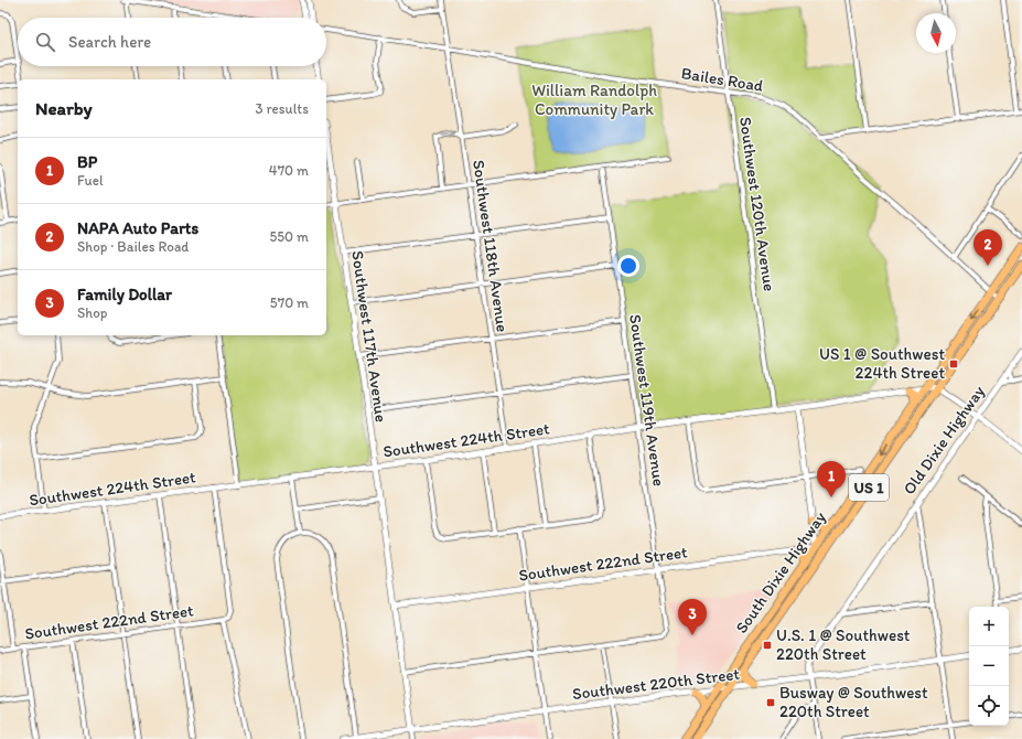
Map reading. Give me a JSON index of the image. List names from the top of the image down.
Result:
{
  "streets": {
    "highway": ["US 1", "South Dixie Highway"],
    "street": [
      "Bailes Road",
      "Southwest 120th Avenue",
      "Southwest 118th Avenue",
      "Southwest 117th Avenue",
      "Southwest 119th Avenue",
      "Southwest 224th Street",
      "Old Dixie Highway",
      "Southwest 222nd Street",
      "Southwest 220th Street"
    ]
  },
  "crossings": [
    ["Bailes Road", "Southwest 120th Avenue"],
    ["Bailes Road", "Southwest 118th Avenue"],
    ["Bailes Road", "South Dixie Highway"],
    ["Southwest 120th Avenue", "Southwest 224th Street"],
    ["Southwest 118th Avenue", "Southwest 224th Street"],
    ["Southwest 117th Avenue", "Southwest 224th Street"],
    ["Southwest 117th Avenue", "Southwest 222nd Street"],
    ["Southwest 117th Avenue", "Southwest 220th Street"],
    ["Southwest 119th Avenue", "Southwest 224th Street"],
    ["Southwest 119th Avenue", "Southwest 222nd Street"],
    ["Southwest 224th Street", "South Dixie Highway"],
    ["Old Dixie Highway", "Southwest 220th Street"],
    ["Southwest 222nd Street", "South Dixie Highway"],
    ["South Dixie Highway", "Southwest 220th Street"]
  ],
  "parks": ["William Randolph Community Park"],
  "places": {
    "transit": ["US 1 @ Southwest 224th Street", "U.S. 1 @ Southwest 220th Street", "Busway @ Southwest 220th Street"]
  },
  "north": "bottom",
  "page": {
    "search": "Search here",
    "heading": ["Nearby", "3 results"],
    "list": [
      {
        "mark": "1",
        "name": "BP",
        "note": "Fuel",
        "value": "470 m"
      },
      {
        "mark": "2",
        "name": "NAPA Auto Parts",
        "note": "Shop · Bailes Road",
        "value": "550 m"
      },
      {
        "mark": "3",
        "name": "Family Dollar",
        "note": "Shop",
        "value": "570 m"
      }
    ],
    "pins": ["2", "1", "3"],
    "map_buttons": ["+", "−"]
  }
}
